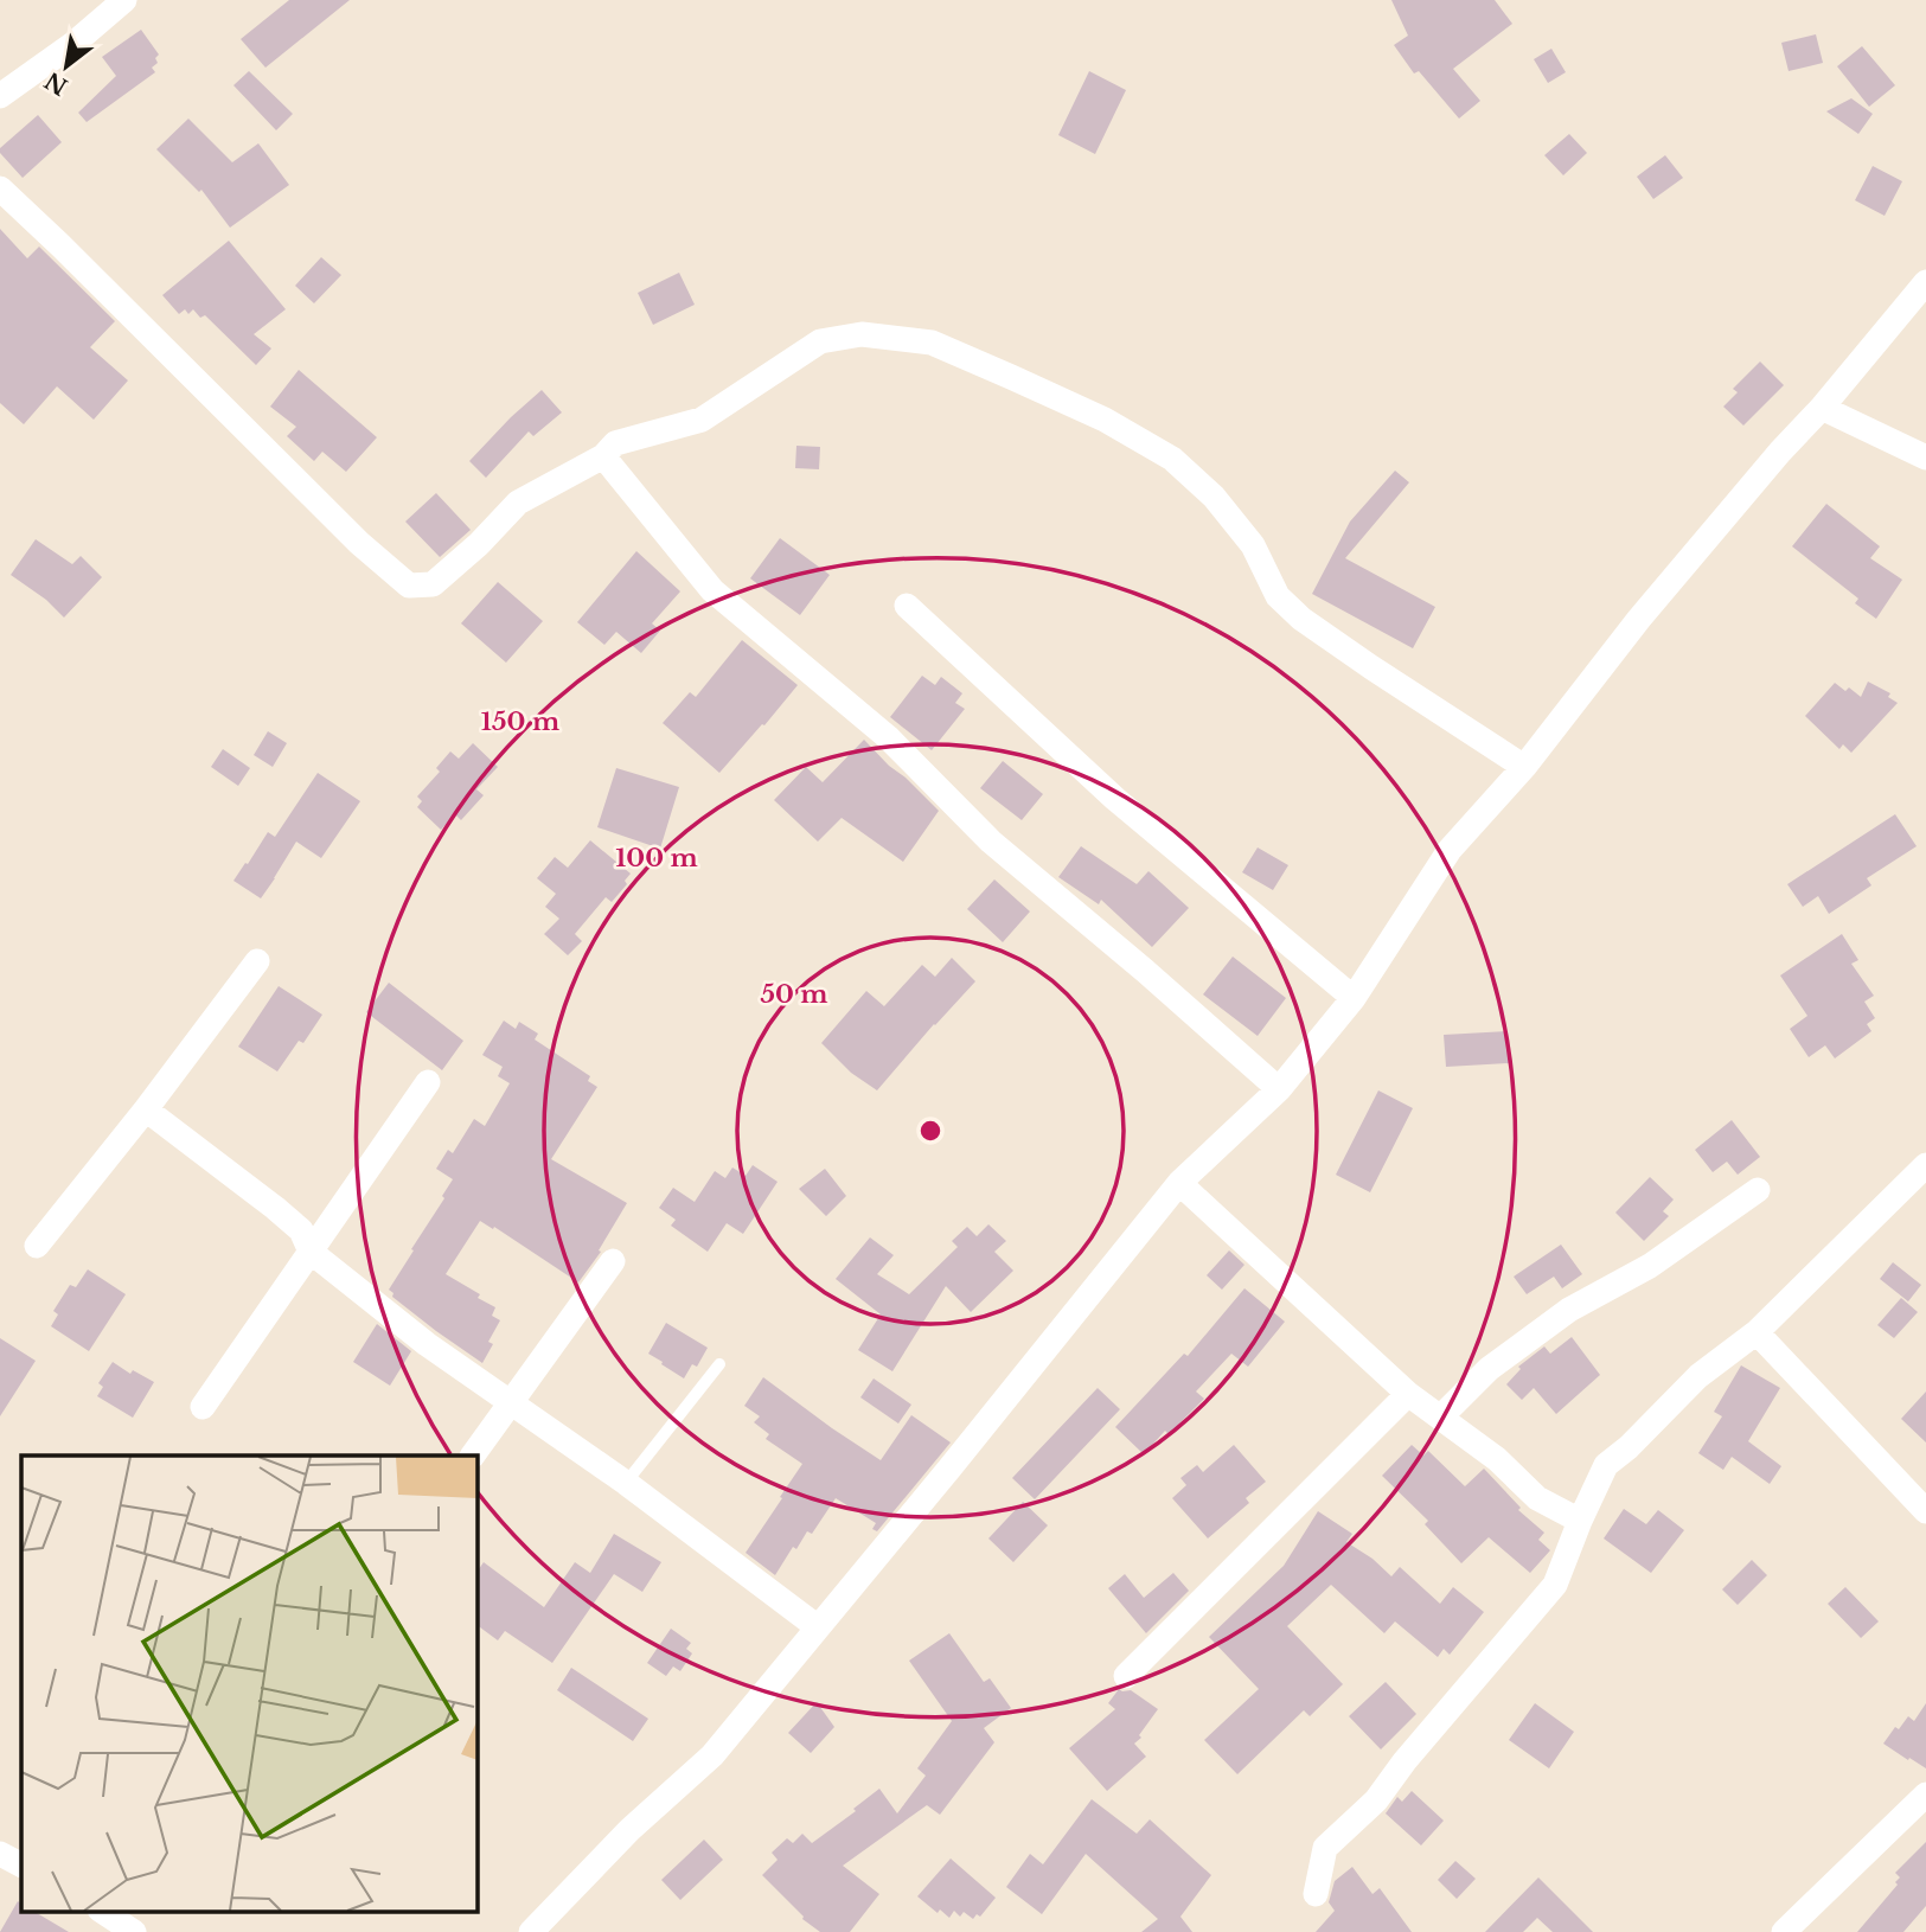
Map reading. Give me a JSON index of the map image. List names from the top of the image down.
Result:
{
  "north": "bottom left",
  "rings": ["150 m", "100 m", "50 m"]
}
